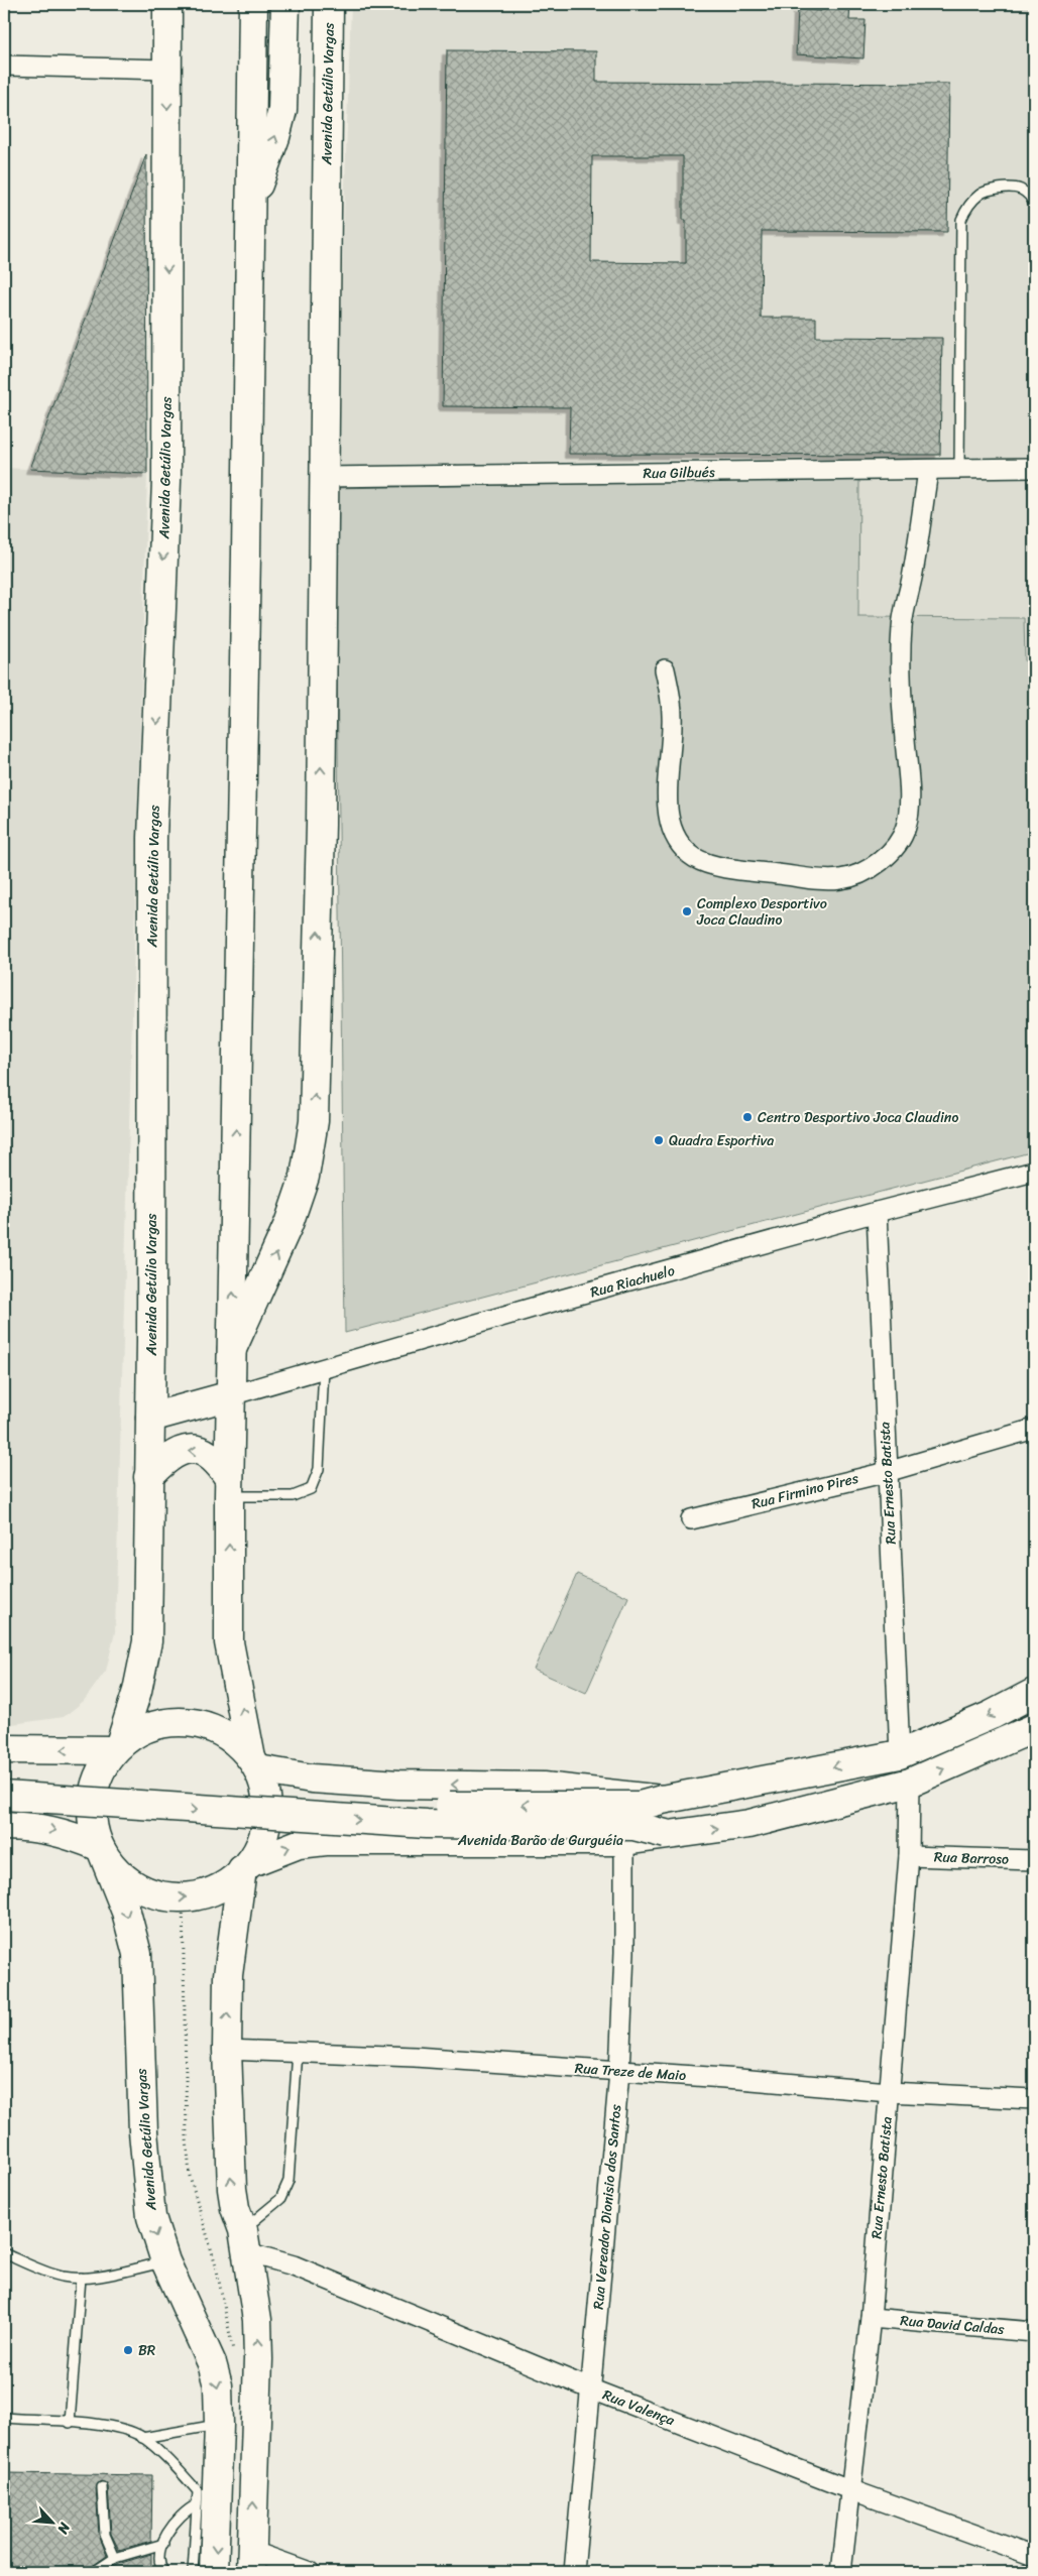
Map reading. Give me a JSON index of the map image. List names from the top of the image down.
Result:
{
  "streets": {
    "main road": ["Avenida Getúlio Vargas", "Avenida Barão de Gurguéia"],
    "street": [
      "Rua Gilbués",
      "Rua Riachuelo",
      "Rua Ernesto Batista",
      "Rua Firmino Pires",
      "Rua Barroso",
      "Rua Treze de Maio",
      "Rua Vereador Dionisio dos Santos",
      "Rua David Caldas",
      "Rua Valença"
    ]
  },
  "crossings": [
    ["Avenida Getúlio Vargas", "Rua Gilbués"],
    ["Avenida Getúlio Vargas", "Rua Riachuelo"],
    ["Avenida Getúlio Vargas", "Avenida Barão de Gurguéia"],
    ["Avenida Getúlio Vargas", "Rua Treze de Maio"],
    ["Avenida Getúlio Vargas", "Rua Valença"],
    ["Rua Riachuelo", "Rua Ernesto Batista"],
    ["Rua Ernesto Batista", "Rua Firmino Pires"],
    ["Rua Ernesto Batista", "Avenida Barão de Gurguéia"],
    ["Rua Ernesto Batista", "Rua Barroso"],
    ["Rua Ernesto Batista", "Rua Treze de Maio"],
    ["Rua Ernesto Batista", "Rua David Caldas"],
    ["Rua Ernesto Batista", "Rua Valença"],
    ["Avenida Barão de Gurguéia", "Rua Vereador Dionisio dos Santos"],
    ["Rua Treze de Maio", "Rua Vereador Dionisio dos Santos"],
    ["Rua Vereador Dionisio dos Santos", "Rua Valença"]
  ],
  "places": [
    "Complexo Desportivo Joca Claudino",
    "Centro Desportivo Joca Claudino",
    "Quadra Esportiva",
    "BR"
  ],
  "north": "bottom right"
}
